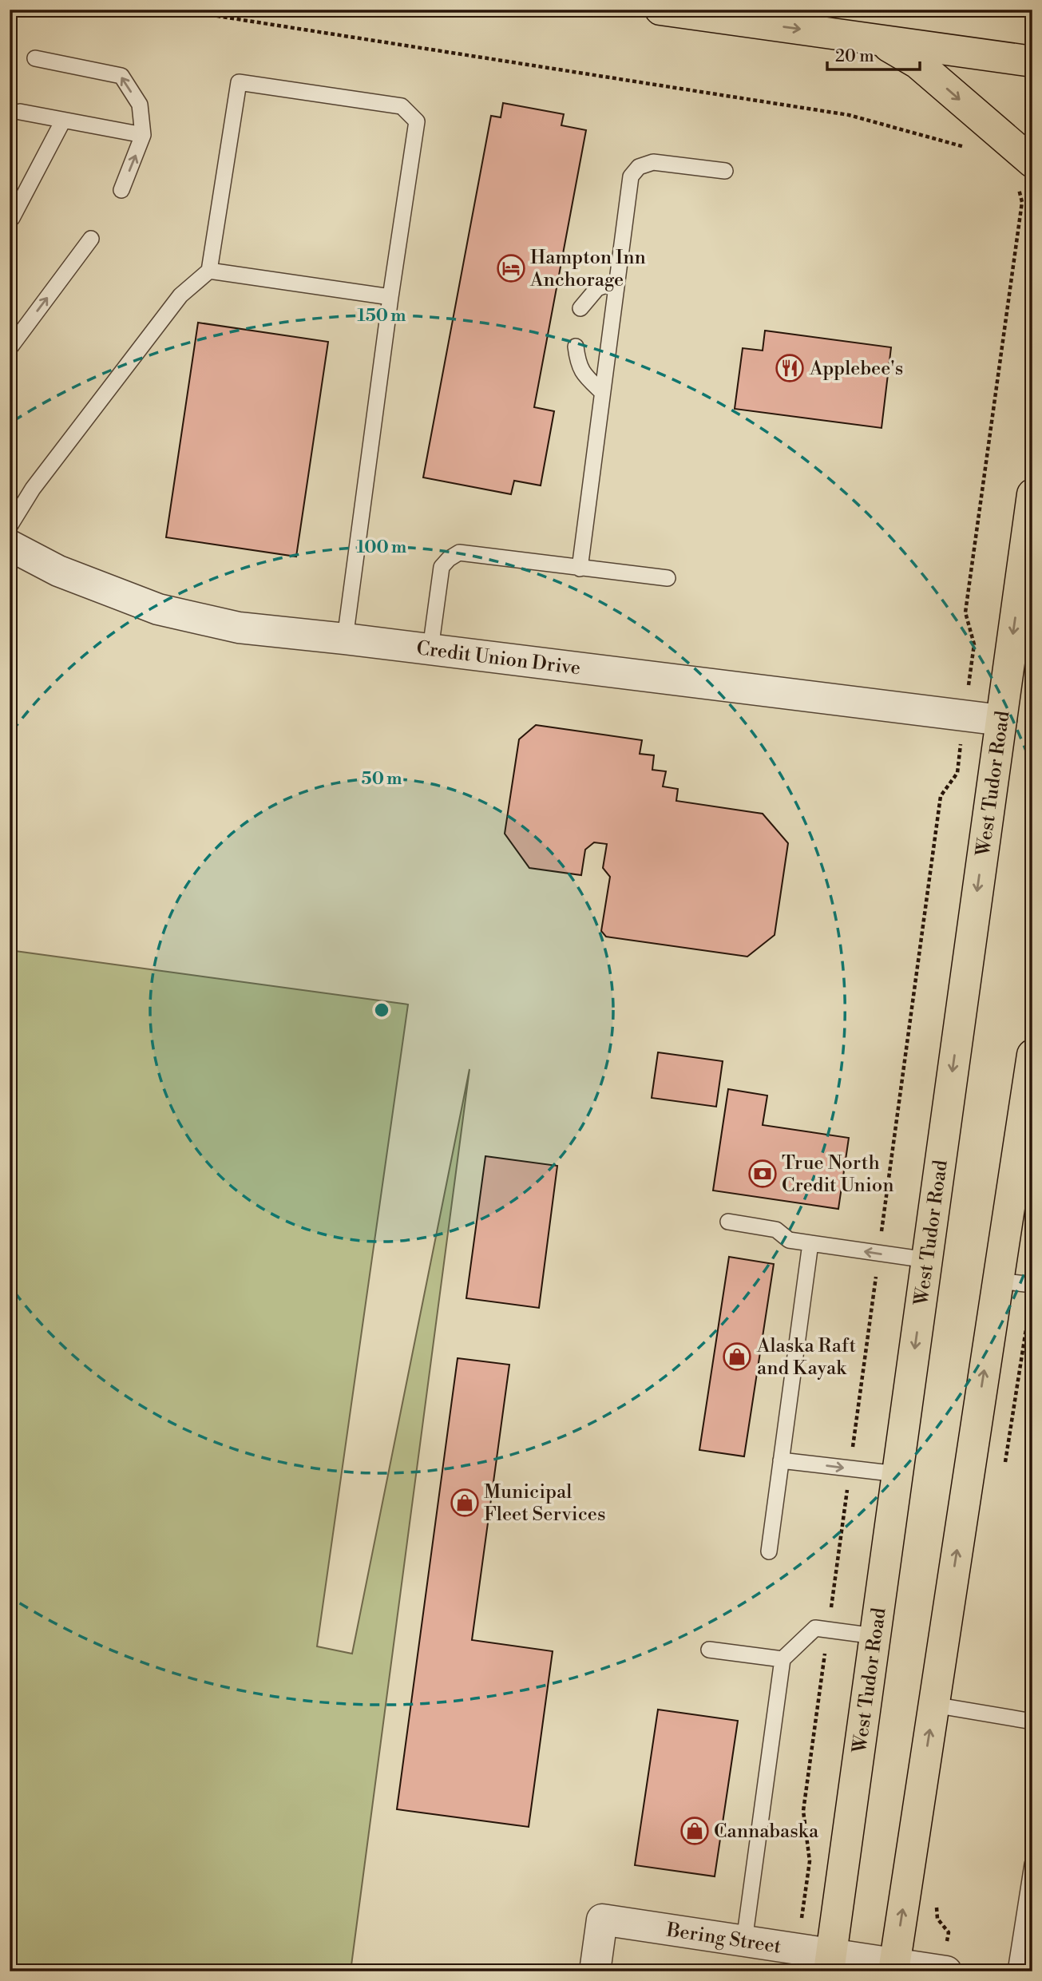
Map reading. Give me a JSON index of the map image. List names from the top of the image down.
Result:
{
  "streets": {
    "main road": ["West Tudor Road"],
    "street": ["Credit Union Drive", "Bering Street"]
  },
  "crossings": [
    ["Credit Union Drive", "West Tudor Road"],
    ["West Tudor Road", "Bering Street"]
  ],
  "places": {
    "hotel": ["Hampton Inn Anchorage"],
    "restaurant": ["Applebee's"],
    "bank": ["True North Credit Union"],
    "shop": ["Alaska Raft and Kayak", "Municipal Fleet Services", "Cannabaska"]
  },
  "scale_bar": "20 m",
  "rings": ["150 m", "100 m", "50 m"]
}
